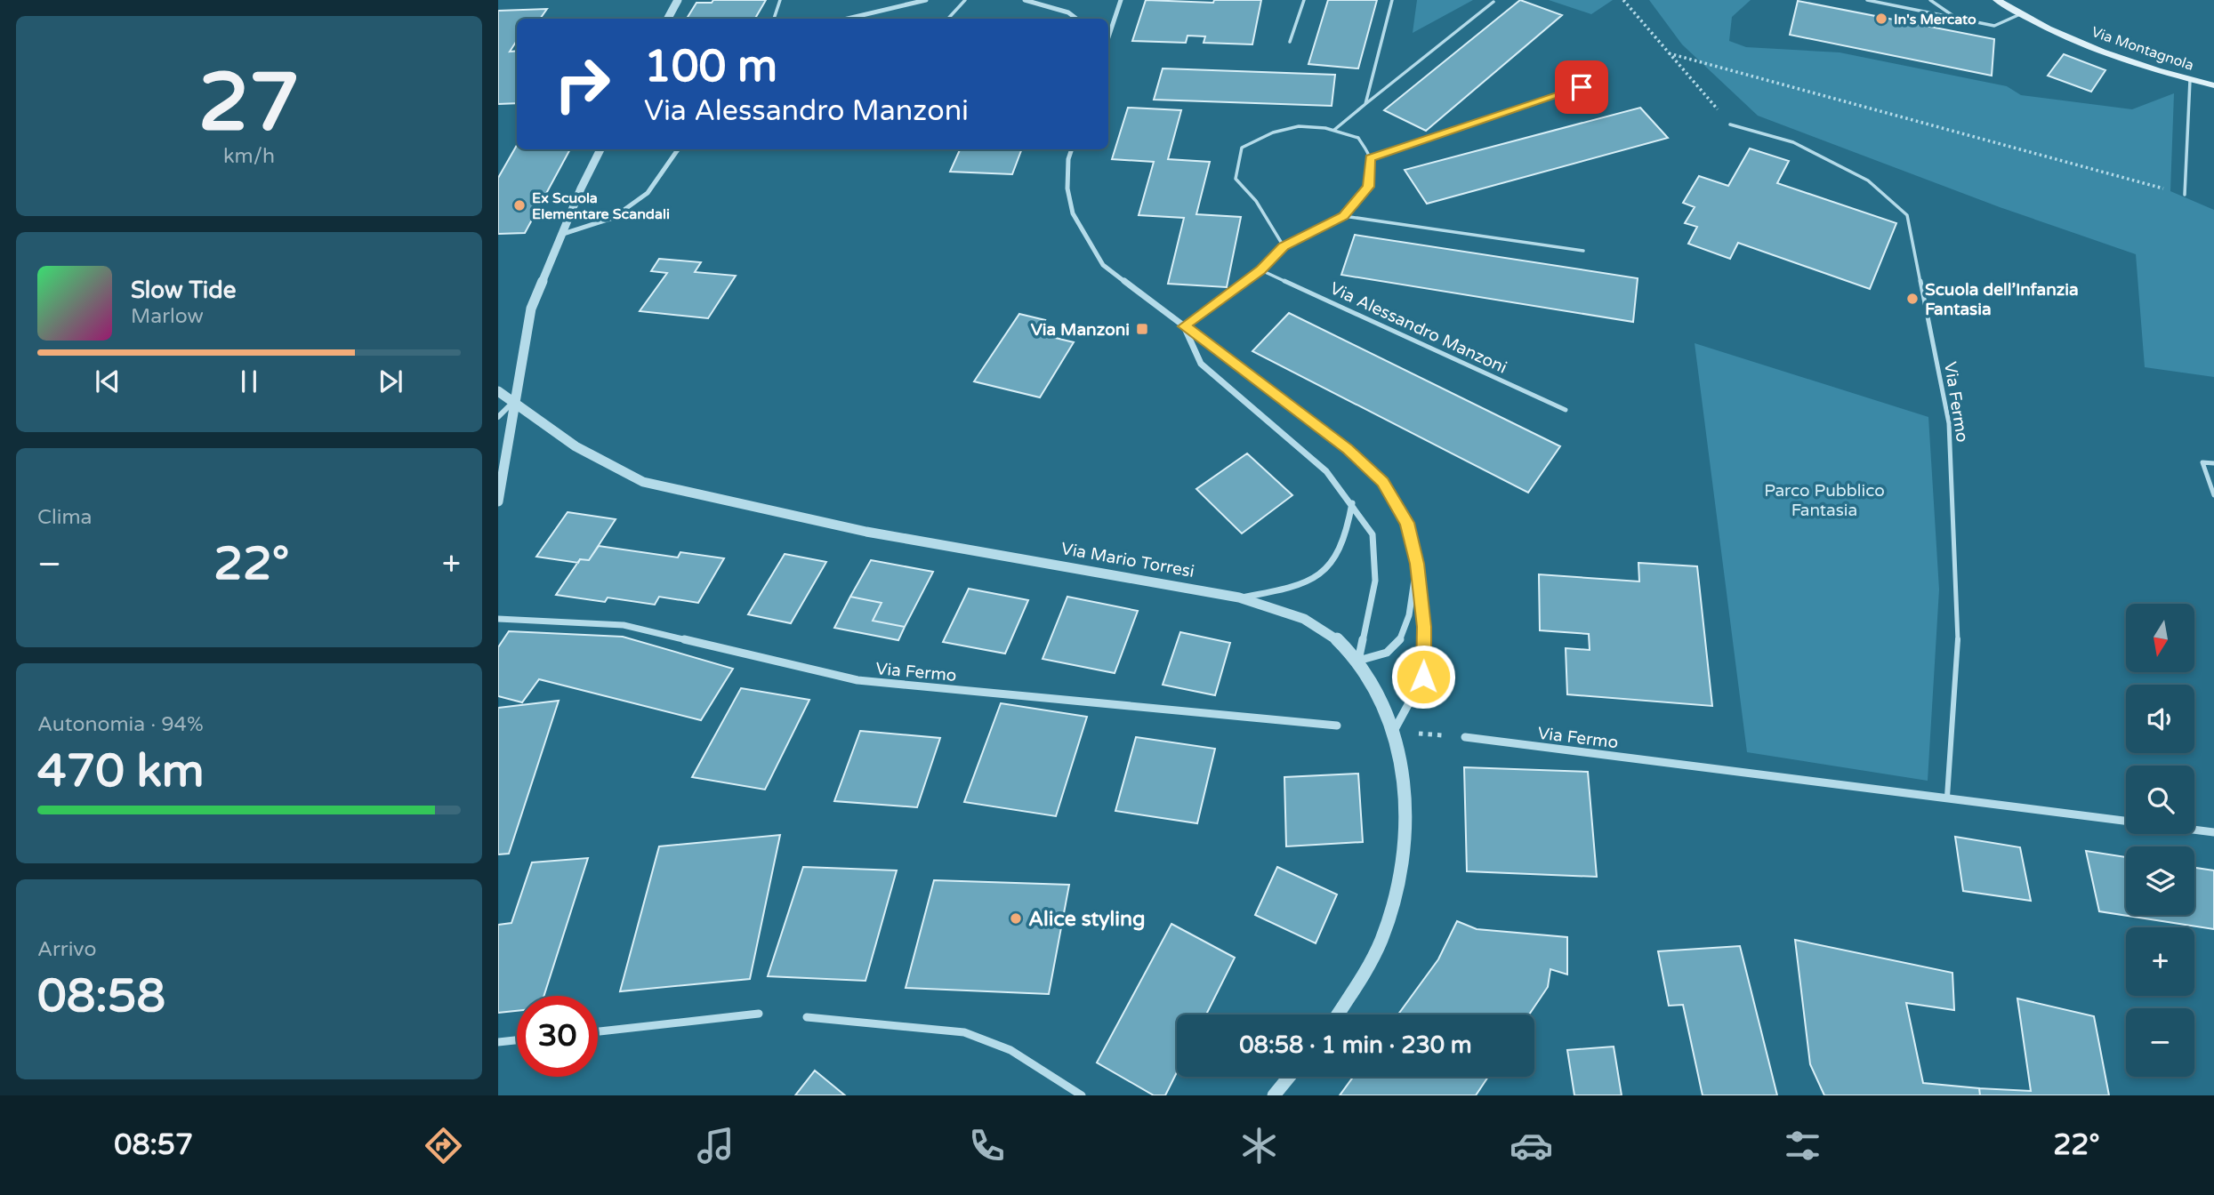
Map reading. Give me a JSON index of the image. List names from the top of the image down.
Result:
{
  "streets": {
    "main road": ["Via Montagnola"],
    "street": ["Via Fermo", "Via Mario Torresi"],
    "lane": ["Via Alessandro Manzoni"]
  },
  "parks": ["Parco Pubblico Fantasia"],
  "places": {
    "other": [
      "In's Mercato",
      "Ex Scuola Elementare Scandali",
      "Scuola dell’Infanzia Fantasia",
      "Alice styling"
    ],
    "transit": ["Via Manzoni"]
  },
  "north": "bottom",
  "page": {
    "tile": [
      ["27", "km/h"],
      "Clima",
      ["Autonomia · 94%", "470 km"],
      ["Arrivo", "08:58"]
    ],
    "turn": ["100 m", "Via Alessandro Manzoni"],
    "song": ["Slow Tide", "Marlow"],
    "heat": ["−", "22°", "+"],
    "map_buttons": ["+", "−"],
    "limit": "30",
    "trip": "08:58 · 1 min · 230 m",
    "tabs": ["08:57", "22°"]
  }
}
